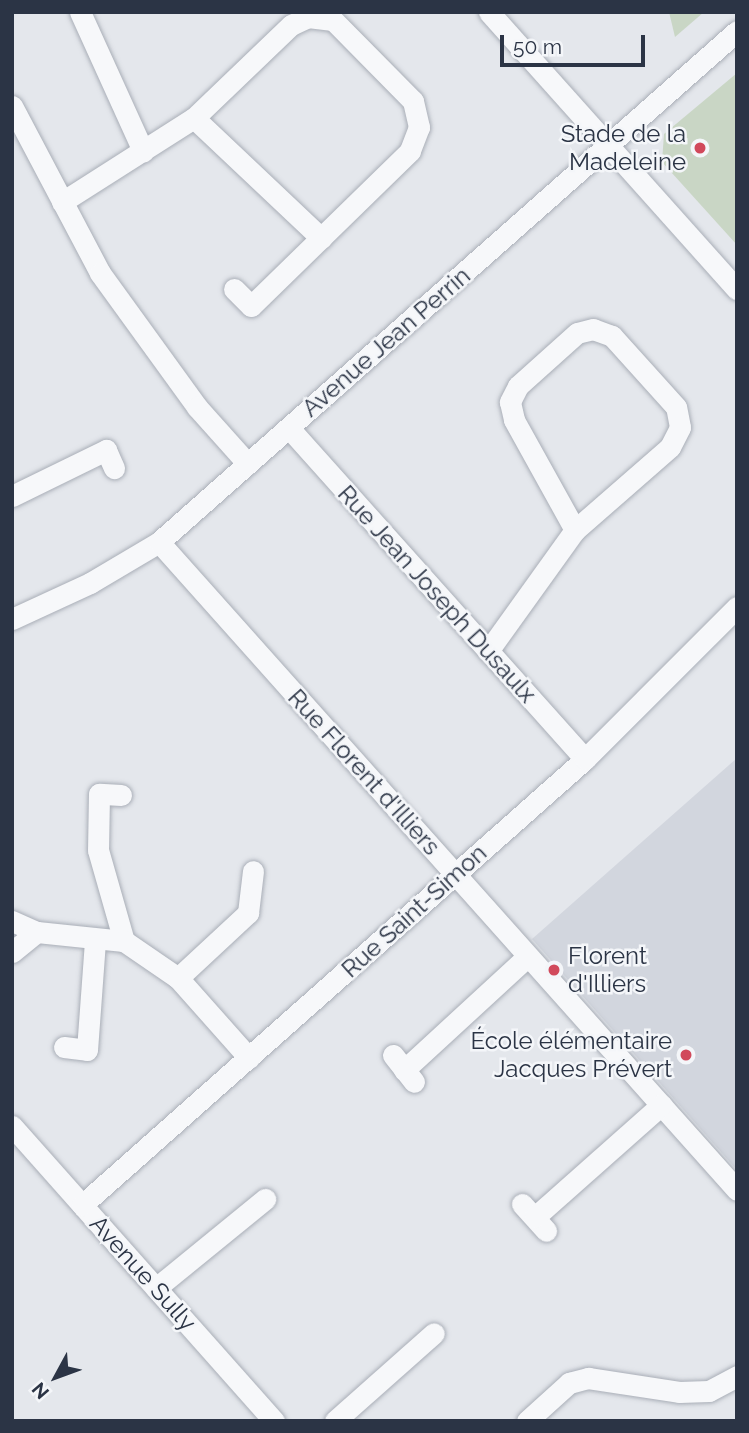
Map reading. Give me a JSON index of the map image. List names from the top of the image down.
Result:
{
  "streets": {
    "street": [
      "Avenue Jean Perrin",
      "Rue Jean Joseph Dusaulx",
      "Rue Florent d'Illiers",
      "Rue Saint-Simon",
      "Avenue Sully"
    ]
  },
  "crossings": [
    ["Avenue Jean Perrin", "Rue Jean Joseph Dusaulx"],
    ["Avenue Jean Perrin", "Rue Florent d'Illiers"],
    ["Rue Jean Joseph Dusaulx", "Rue Saint-Simon"],
    ["Rue Florent d'Illiers", "Rue Saint-Simon"],
    ["Rue Saint-Simon", "Avenue Sully"]
  ],
  "places": ["Stade de la Madeleine", "Florent d'Illiers", "École élémentaire Jacques Prévert"],
  "scale_bar": "50 m",
  "north": "bottom left"
}
